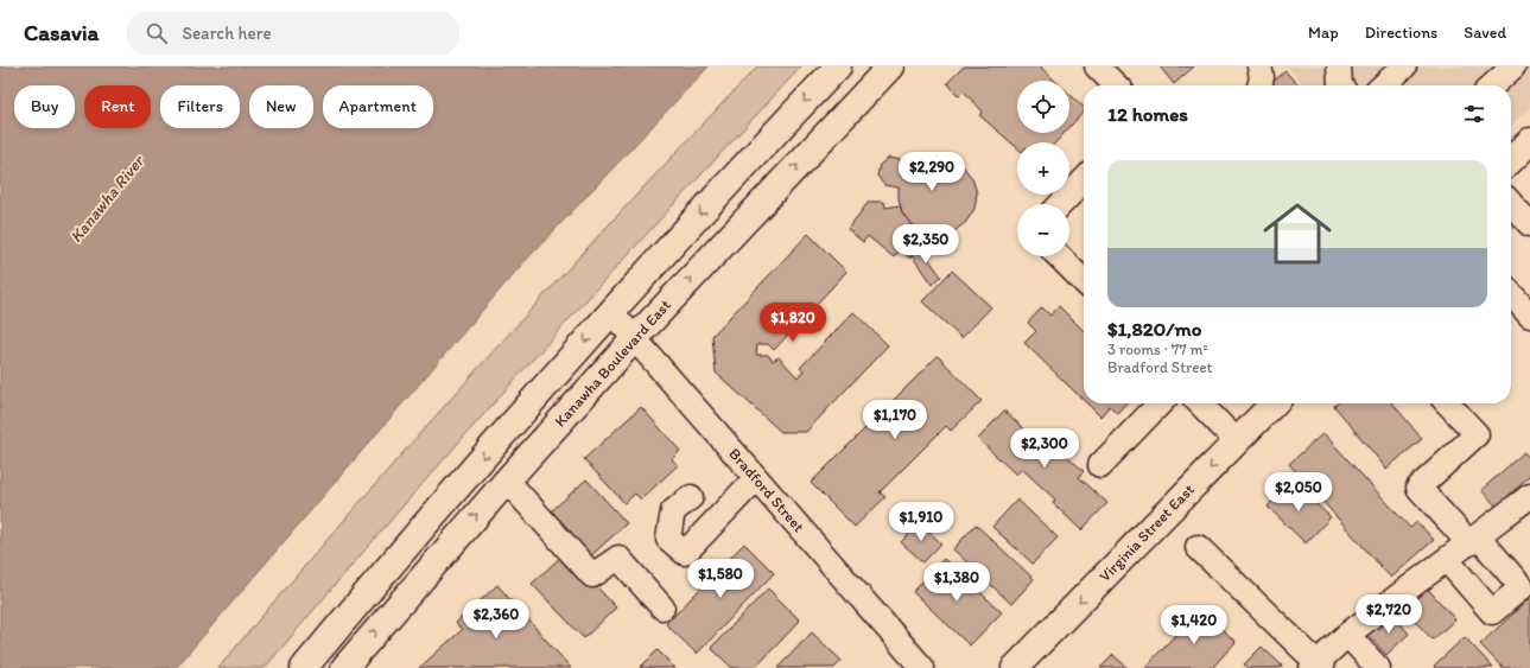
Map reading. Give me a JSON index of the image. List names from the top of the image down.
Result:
{
  "streets": {
    "main road": ["Kanawha Boulevard East", "Virginia Street East"],
    "street": ["Bradford Street"]
  },
  "crossings": [
    ["Kanawha Boulevard East", "Bradford Street"]
  ],
  "one_way": ["Virginia Street East"],
  "water": ["Kanawha River"],
  "page": {
    "header": "Casavia",
    "search": "Search here",
    "nav": ["Map", "Directions", "Saved"],
    "map_buttons": ["+", "−"],
    "chip": [
      "Buy",
      "Rent",
      "Filters",
      "New",
      "Apartment"
    ],
    "heading": "12 homes",
    "list": [
      {
        "name": "$1,820/mo",
        "note": "3 rooms · 77 m² · Bradford Street"
      }
    ],
    "price": [
      "$2,290",
      "$2,350",
      "$1,820",
      "$1,170",
      "$2,300",
      "$2,050",
      "$1,910",
      "$1,580",
      "$1,380",
      "$2,720",
      "$2,360",
      "$1,420"
    ]
  }
}
